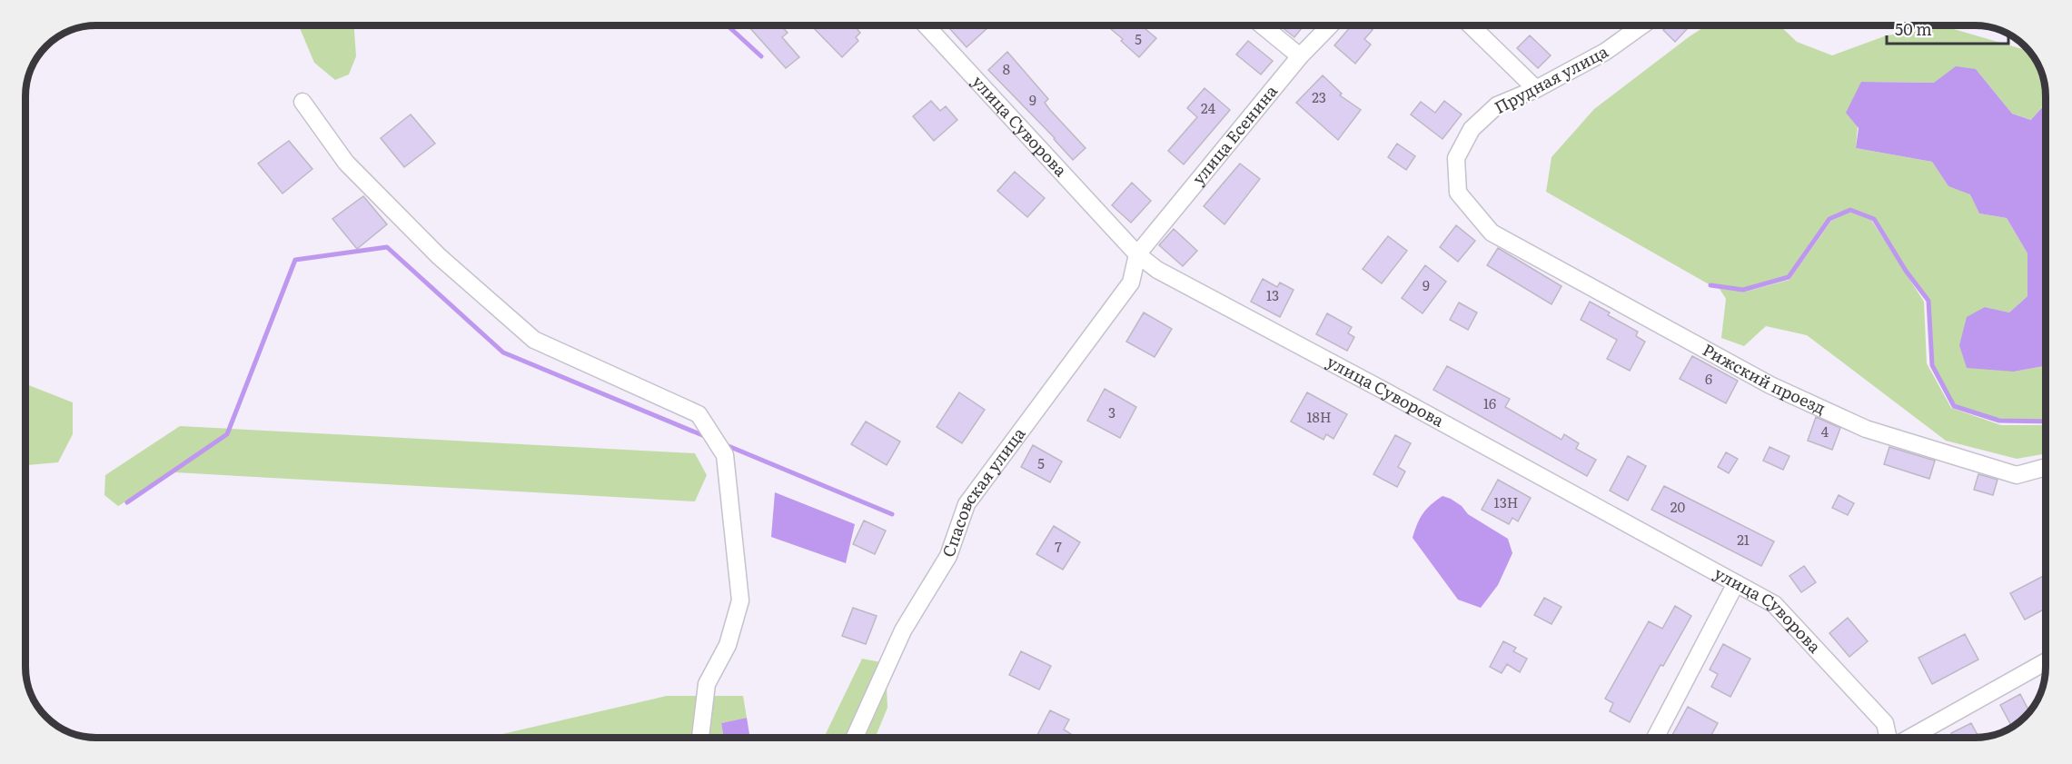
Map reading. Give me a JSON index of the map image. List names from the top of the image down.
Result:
{
  "streets": {
    "street": [
      "Прудная улица",
      "улица Суворова",
      "улица Есенина",
      "Рижский проезд",
      "Спасовская улица"
    ]
  },
  "crossings": [
    ["Прудная улица", "Рижский проезд"],
    ["улица Суворова", "улица Есенина"],
    ["улица Суворова", "Спасовская улица"],
    ["улица Есенина", "Спасовская улица"]
  ],
  "house_numbers": [
    "5",
    "8",
    "23",
    "9",
    "24",
    "9",
    "13",
    "6",
    "16",
    "3",
    "18Н",
    "4",
    "5",
    "13H",
    "20",
    "21",
    "7"
  ],
  "scale_bar": "50 m"
}
